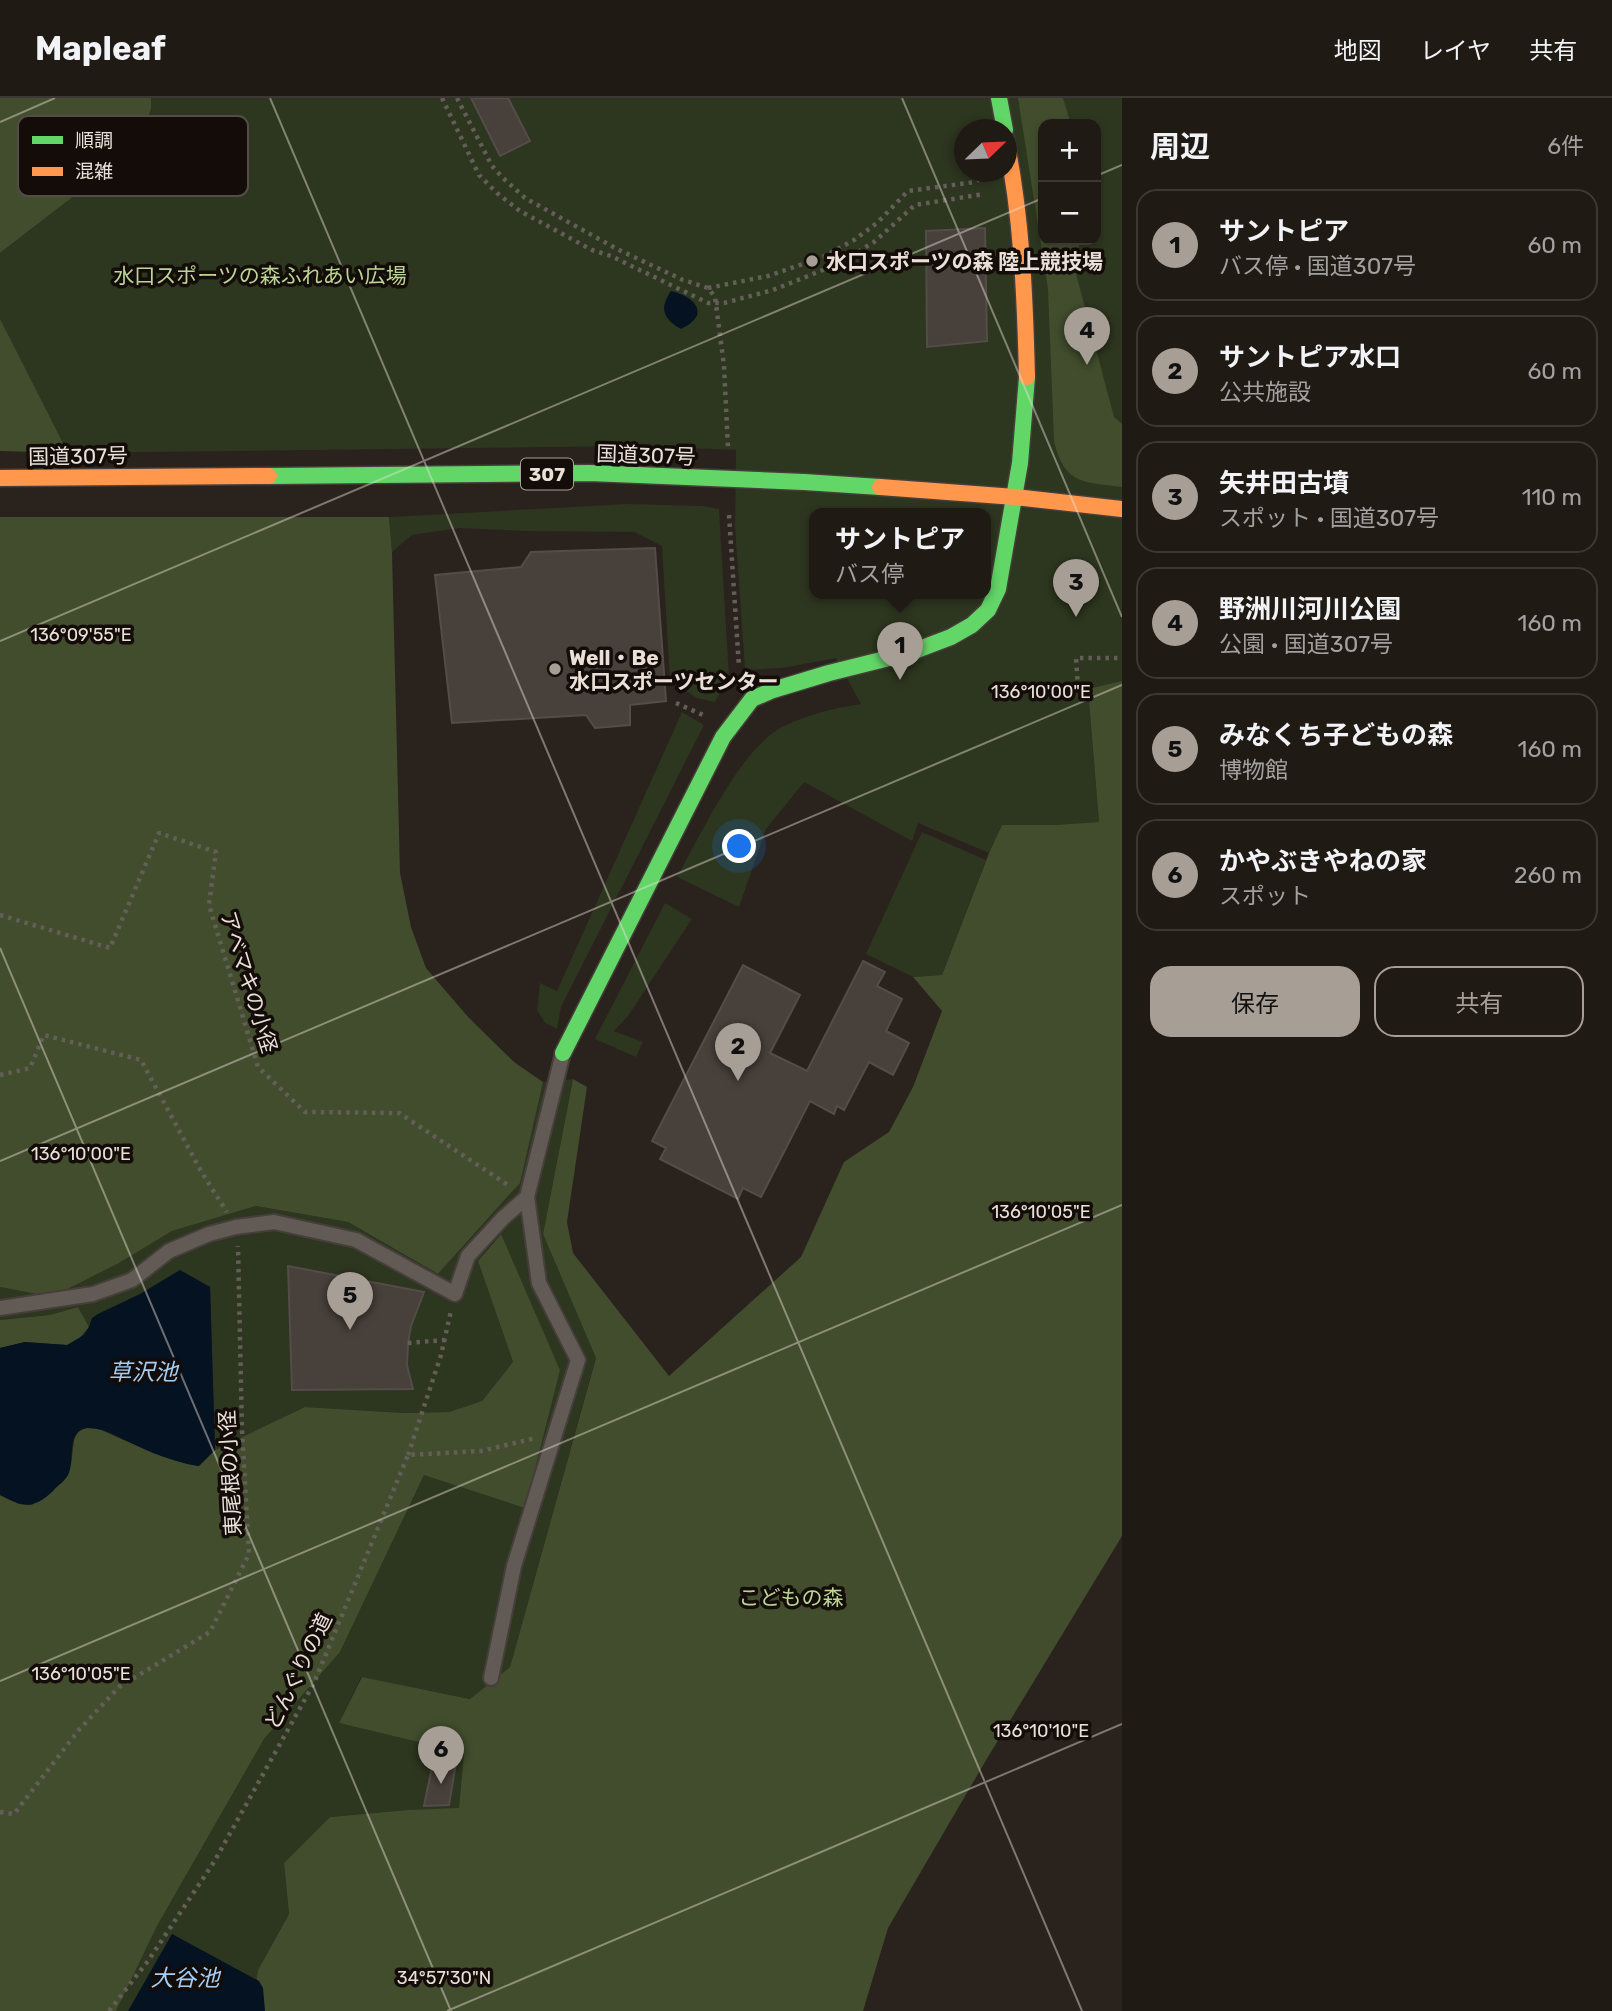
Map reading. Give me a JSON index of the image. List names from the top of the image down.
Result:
{
  "streets": {
    "main road": ["国道307号", "307"],
    "path": ["アベマキの小径", "東尾根の小径", "どんぐりの道"]
  },
  "water": ["草沢池", "大谷池"],
  "parks": ["水口スポーツの森ふれあい広場", "こどもの森"],
  "places": ["水口スポーツの森 陸上競技場", "Well・Be 水口スポーツセンター"],
  "legend": ["順調", "混雑"],
  "north": "top right",
  "page": {
    "header": "Mapleaf",
    "nav": ["地図", "レイヤ", "共有"],
    "heading": ["周辺", "6件"],
    "map_buttons": ["+", "−"],
    "list": [
      {
        "mark": "1",
        "name": "サントピア",
        "note": "バス停 · 国道307号",
        "value": "60 m"
      },
      {
        "mark": "2",
        "name": "サントピア水口",
        "note": "公共施設",
        "value": "60 m"
      },
      {
        "mark": "3",
        "name": "矢井田古墳",
        "note": "スポット · 国道307号",
        "value": "110 m"
      },
      {
        "mark": "4",
        "name": "野洲川河川公園",
        "note": "公園 · 国道307号",
        "value": "160 m"
      },
      {
        "mark": "5",
        "name": "みなくち子どもの森",
        "note": "博物館",
        "value": "160 m"
      },
      {
        "mark": "6",
        "name": "かやぶきやねの家",
        "note": "スポット",
        "value": "260 m"
      }
    ],
    "pins": [
      "4",
      "3",
      "1",
      "2",
      "5",
      "6"
    ],
    "popup": ["サントピア", "バス停"],
    "buttons": ["保存", "共有"]
  },
  "coordinates": [
    "136°09'55\"E",
    "136°10'00\"E",
    "136°10'05\"E",
    "136°10'10\"E",
    "34°57'30\"N"
  ]
}
